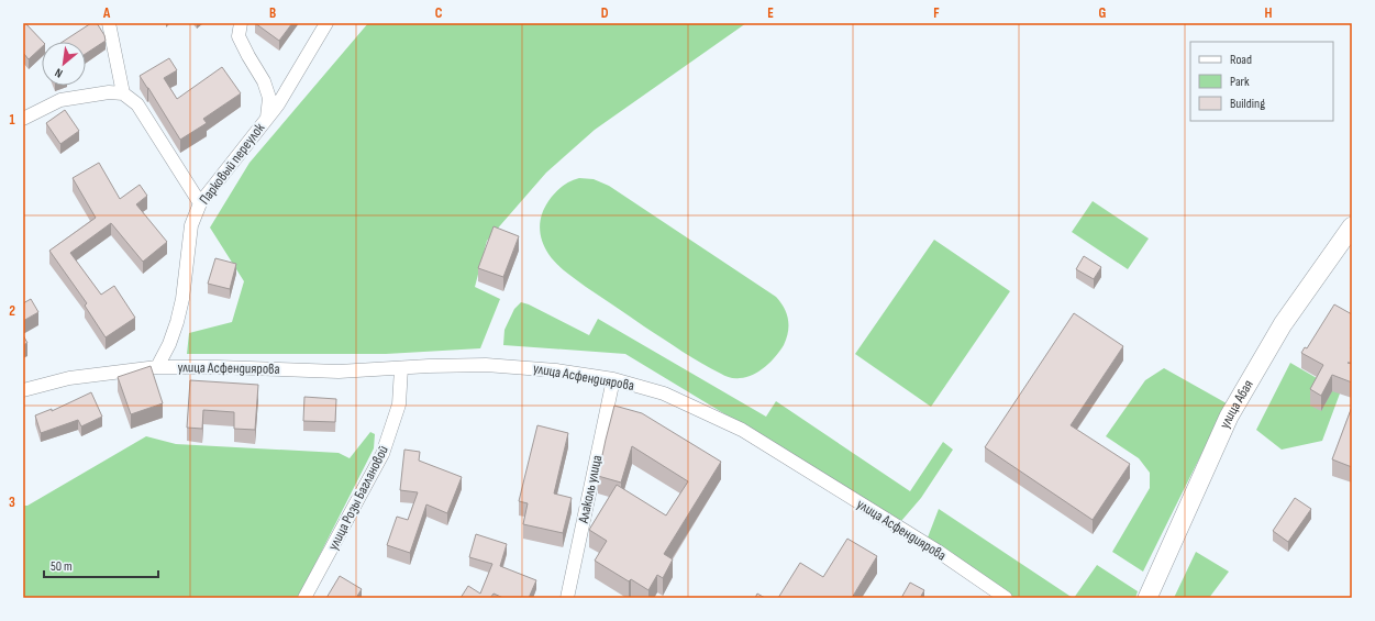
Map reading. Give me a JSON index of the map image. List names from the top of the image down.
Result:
{
  "streets": {
    "street": [
      "Парковый переулок",
      "улица Асфендиярова",
      "улица Абая",
      "Алаколь улица",
      "улица Розы Баглановой"
    ]
  },
  "crossings": [
    ["Парковый переулок", "улица Асфендиярова"],
    ["улица Асфендиярова", "Алаколь улица"],
    ["улица Асфендиярова", "улица Розы Баглановой"]
  ],
  "legend": ["Road", "Park", "Building"],
  "scale_bar": "50 m",
  "north": "bottom left",
  "grid": {
    "columns": [
      "A",
      "B",
      "C",
      "D",
      "E",
      "F",
      "G",
      "H"
    ],
    "rows": ["1", "2", "3"]
  }
}
